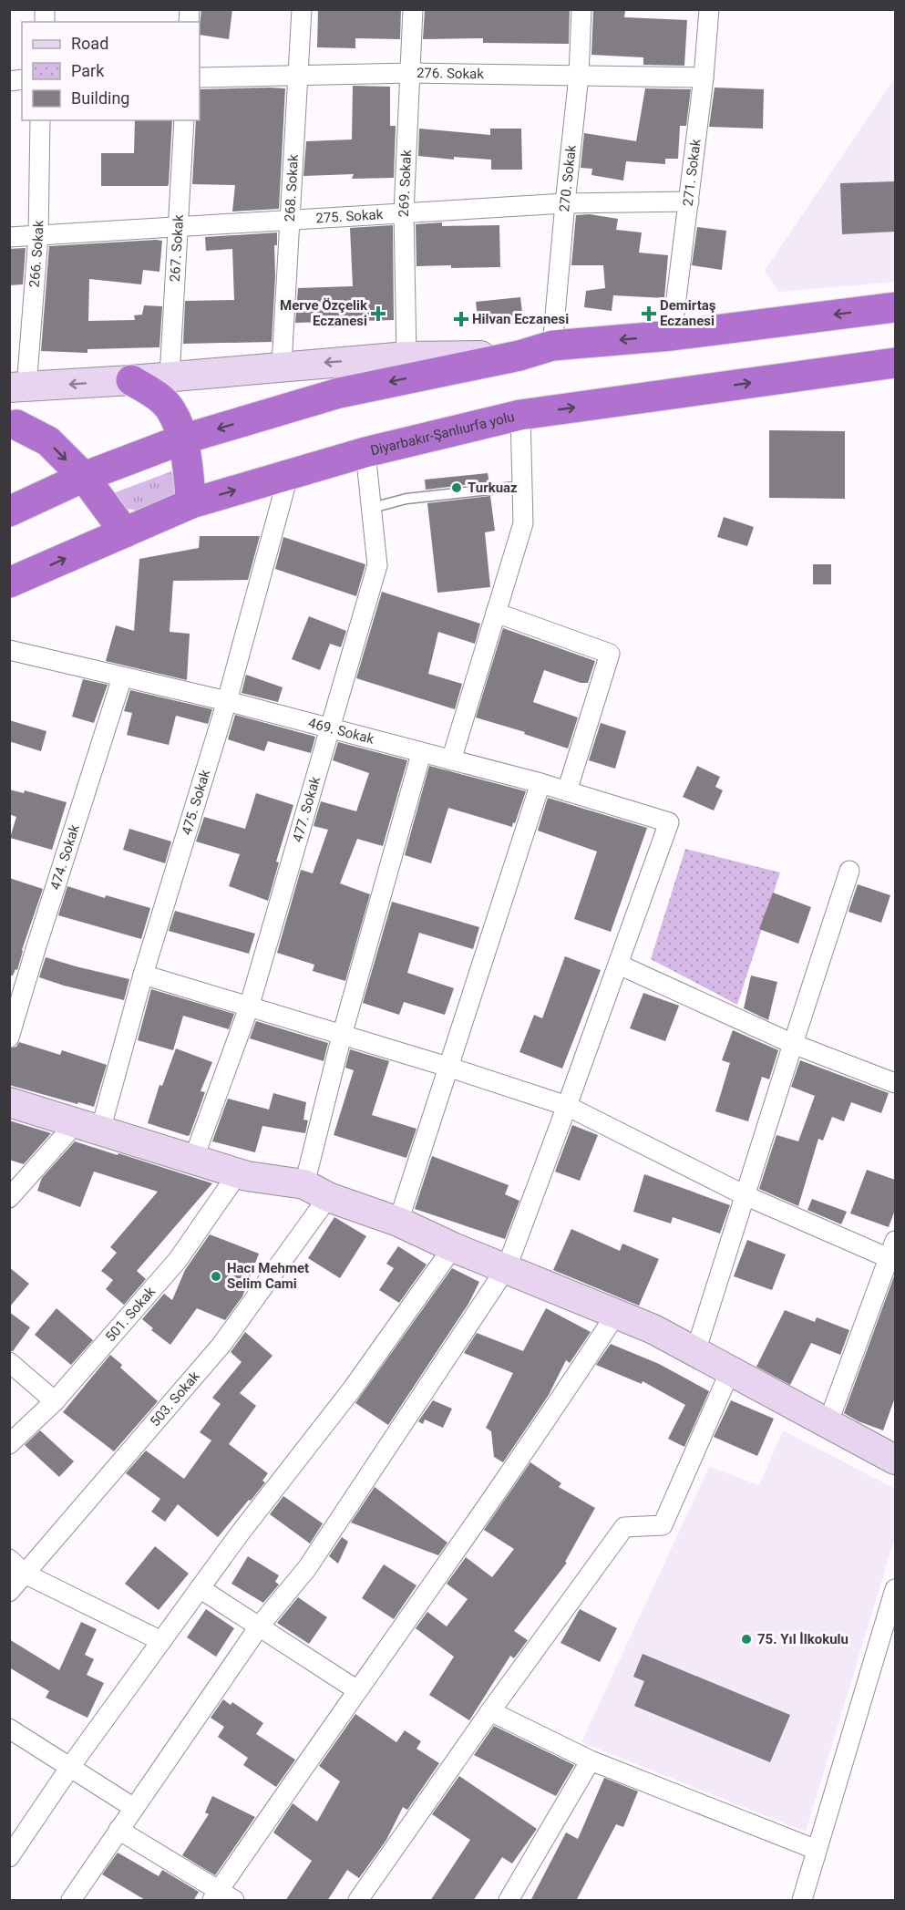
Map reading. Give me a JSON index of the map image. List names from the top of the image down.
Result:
{
  "streets": {
    "highway": ["Diyarbakır-Şanlıurfa yolu"],
    "street": [
      "276. Sokak",
      "271. Sokak",
      "270. Sokak",
      "269. Sokak",
      "268. Sokak",
      "275. Sokak",
      "267. Sokak",
      "266. Sokak",
      "469. Sokak",
      "475. Sokak",
      "477. Sokak",
      "474. Sokak",
      "501. Sokak",
      "503. Sokak"
    ]
  },
  "crossings": [
    ["276. Sokak", "271. Sokak"],
    ["276. Sokak", "270. Sokak"],
    ["276. Sokak", "269. Sokak"],
    ["276. Sokak", "268. Sokak"],
    ["271. Sokak", "275. Sokak"],
    ["270. Sokak", "275. Sokak"],
    ["269. Sokak", "275. Sokak"],
    ["268. Sokak", "275. Sokak"],
    ["275. Sokak", "267. Sokak"],
    ["275. Sokak", "266. Sokak"],
    ["Diyarbakır-Şanlıurfa yolu", "475. Sokak"],
    ["Diyarbakır-Şanlıurfa yolu", "477. Sokak"],
    ["469. Sokak", "475. Sokak"],
    ["469. Sokak", "477. Sokak"],
    ["469. Sokak", "474. Sokak"]
  ],
  "places": {
    "health": ["Merve Özçelik Eczanesi", "Demirtaş Eczanesi", "Hilvan Eczanesi"],
    "other": ["Turkuaz", "Hacı Mehmet Selim Cami", "75. Yıl İlkokulu"]
  },
  "legend": ["Road", "Park", "Building"]
}
